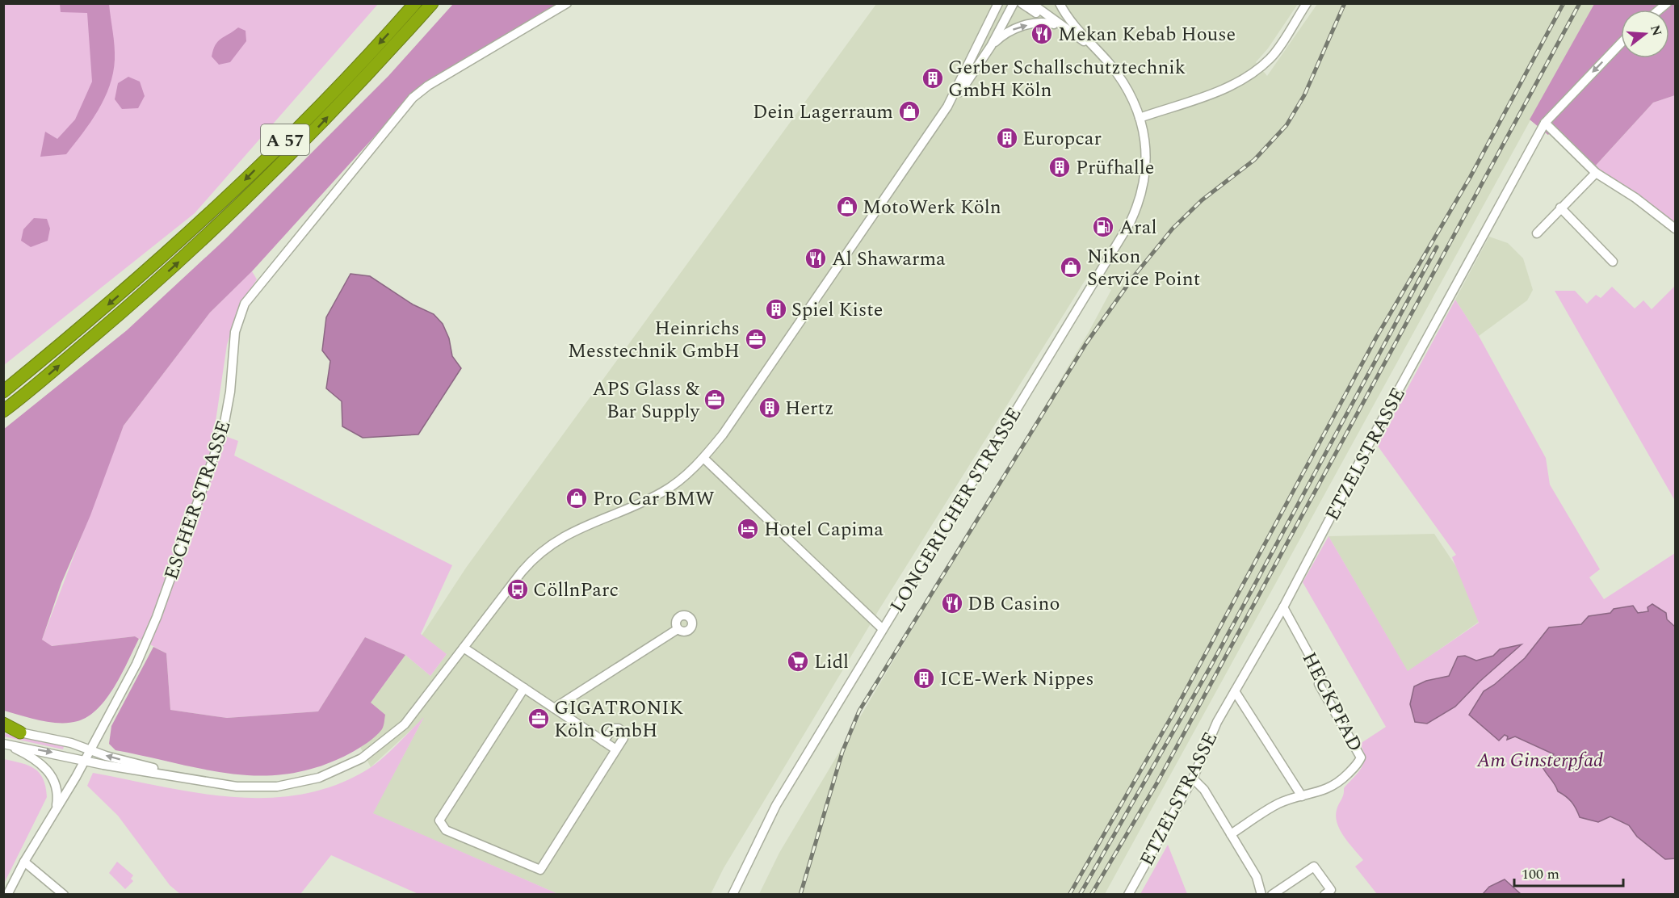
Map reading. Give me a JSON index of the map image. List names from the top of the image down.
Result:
{
  "streets": {
    "highway": ["A 57"],
    "street": [
      "ETZELSTRASSE",
      "ESCHER STRASSE",
      "LONGERICHER STRASSE",
      "HECKPFAD"
    ]
  },
  "crossings": [
    ["ETZELSTRASSE", "HECKPFAD"]
  ],
  "parks": ["Am Ginsterpfad"],
  "places": {
    "restaurant": ["Mekan Kebab House", "Al Shawarma", "DB Casino"],
    "building": [
      "Gerber Schallschutztechnik GmbH Köln",
      "Europcar",
      "Prüfhalle",
      "Spiel Kiste",
      "Hertz",
      "ICE-Werk Nippes"
    ],
    "shop": [
      "Dein Lagerraum",
      "MotoWerk Köln",
      "Nikon Service Point",
      "Pro Car BMW"
    ],
    "fuel station": ["Aral"],
    "office": ["Heinrichs Messtechnik GmbH", "APS Glass & Bar Supply", "GIGATRONIK Köln GmbH"],
    "hotel": ["Hotel Capima"],
    "bus stop": ["CöllnParc"],
    "supermarket": ["Lidl"]
  },
  "scale_bar": "100 m",
  "north": "right"
}
